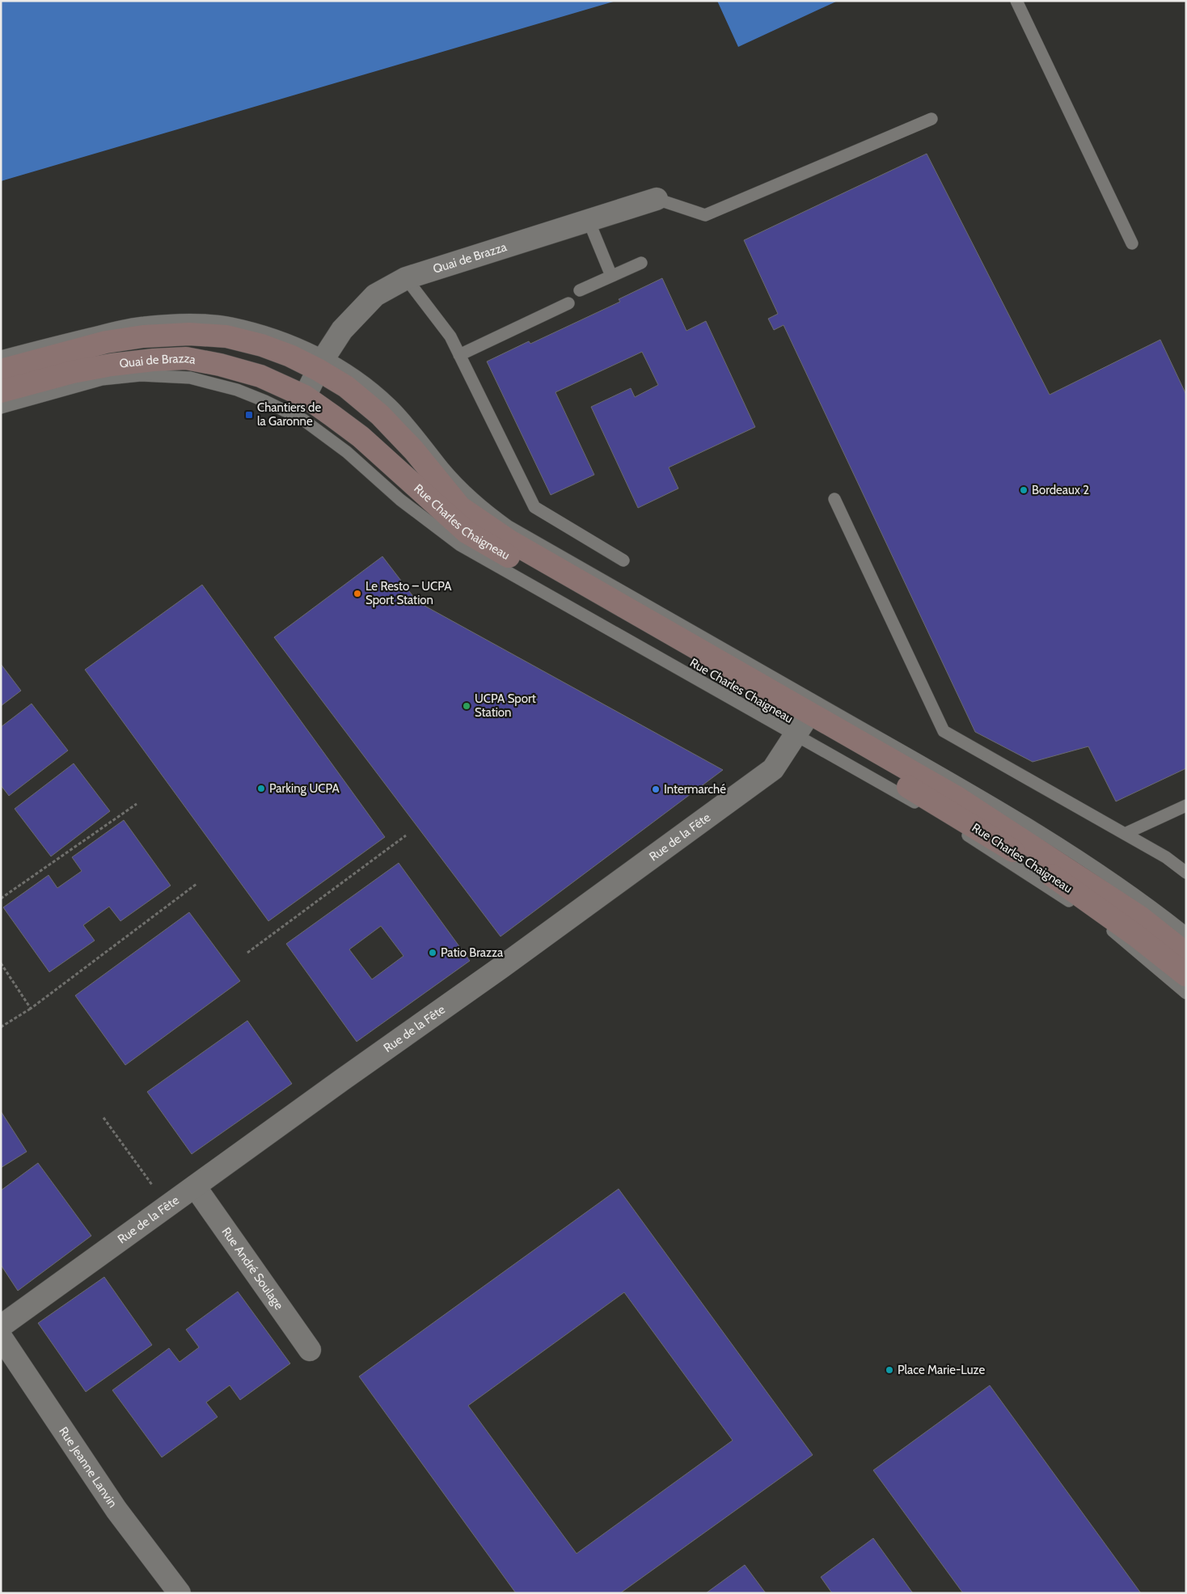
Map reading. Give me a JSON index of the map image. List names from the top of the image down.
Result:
{
  "streets": {
    "main road": ["Quai de Brazza", "Rue Charles Chaigneau"],
    "street": ["Rue de la Fête", "Rue André Soulage", "Rue Jeanne Lanvin"]
  },
  "crossings": [
    ["Quai de Brazza", "Rue Charles Chaigneau"],
    ["Rue Charles Chaigneau", "Rue de la Fête"],
    ["Rue de la Fête", "Rue André Soulage"]
  ],
  "places": {
    "transit": ["Chantiers de la Garonne"],
    "other": [
      "Bordeaux 2",
      "Le Resto – UCPA Sport Station",
      "UCPA Sport Station",
      "Parking UCPA",
      "Intermarché",
      "Patio Brazza",
      "Place Marie-Luze"
    ]
  }
}
